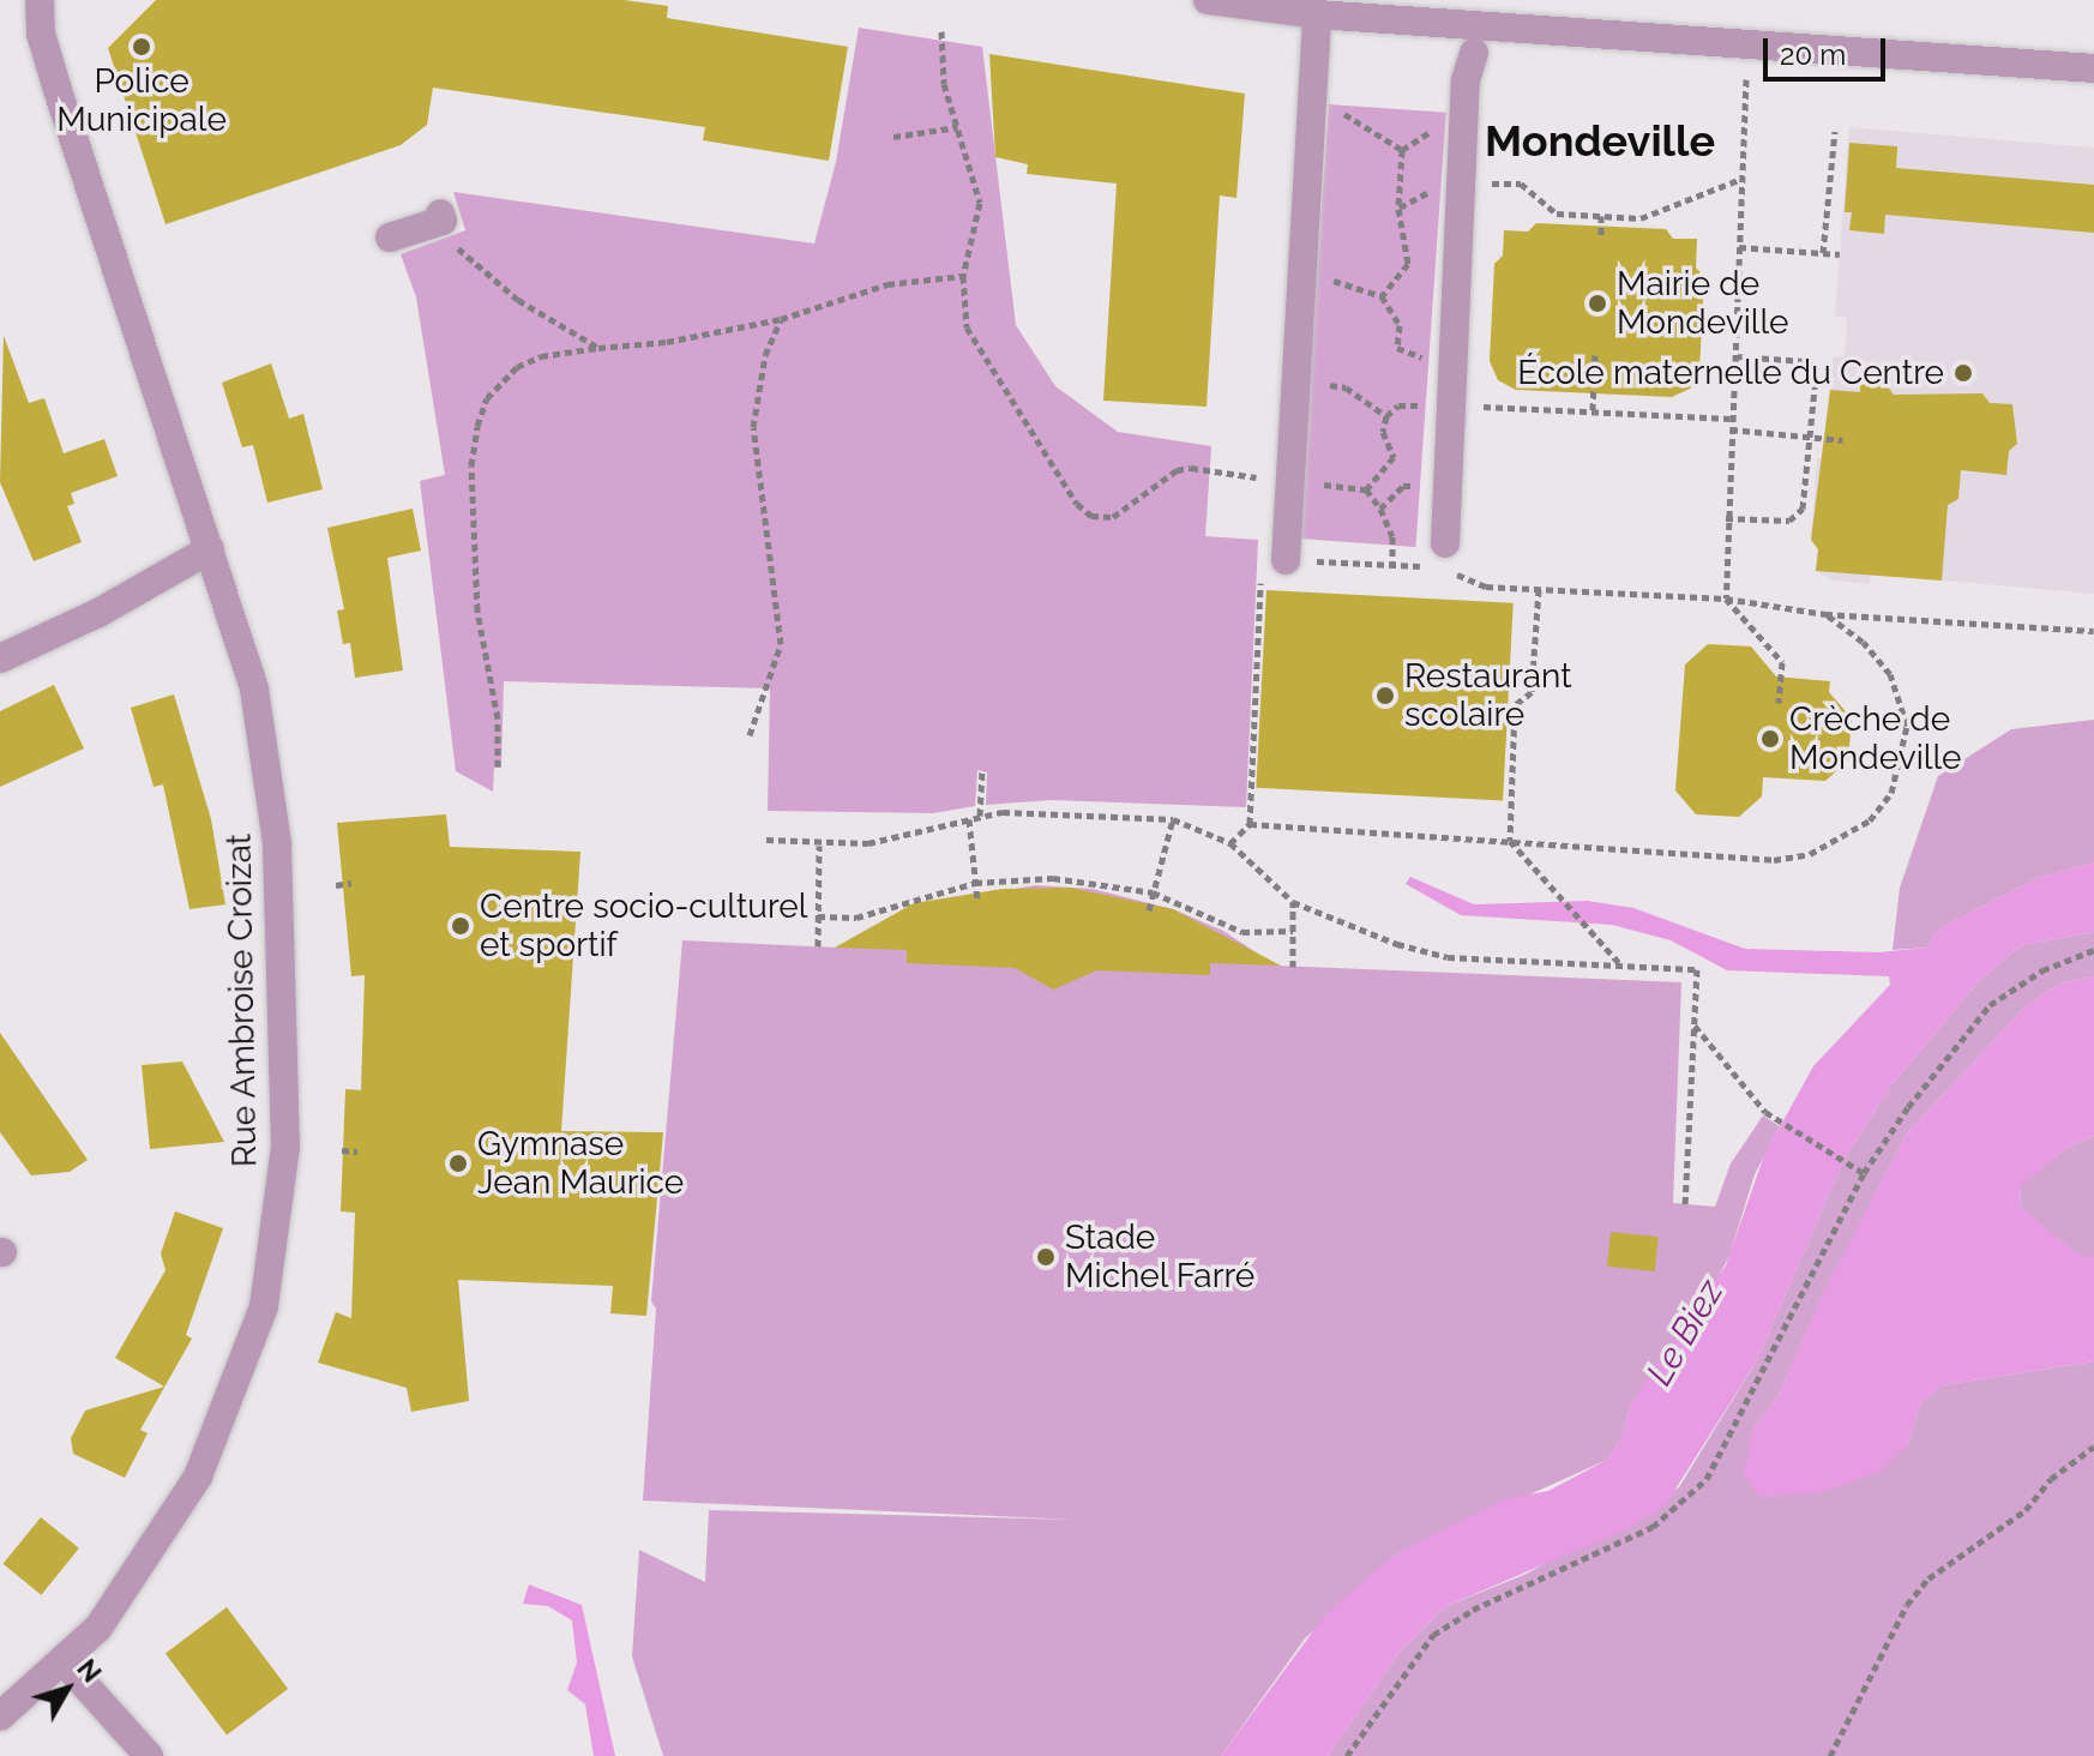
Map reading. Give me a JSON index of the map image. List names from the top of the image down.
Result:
{
  "streets": {
    "street": ["Rue Ambroise Croizat"]
  },
  "districts": ["Mondeville"],
  "water": ["Le Biez"],
  "places": [
    "Police Municipale",
    "Mairie de Mondeville",
    "École maternelle du Centre",
    "Restaurant scolaire",
    "Crèche de Mondeville",
    "Centre socio-culturel et sportif",
    "Gymnase Jean Maurice",
    "Stade Michel Farré"
  ],
  "scale_bar": "20 m",
  "north": "top right"
}
